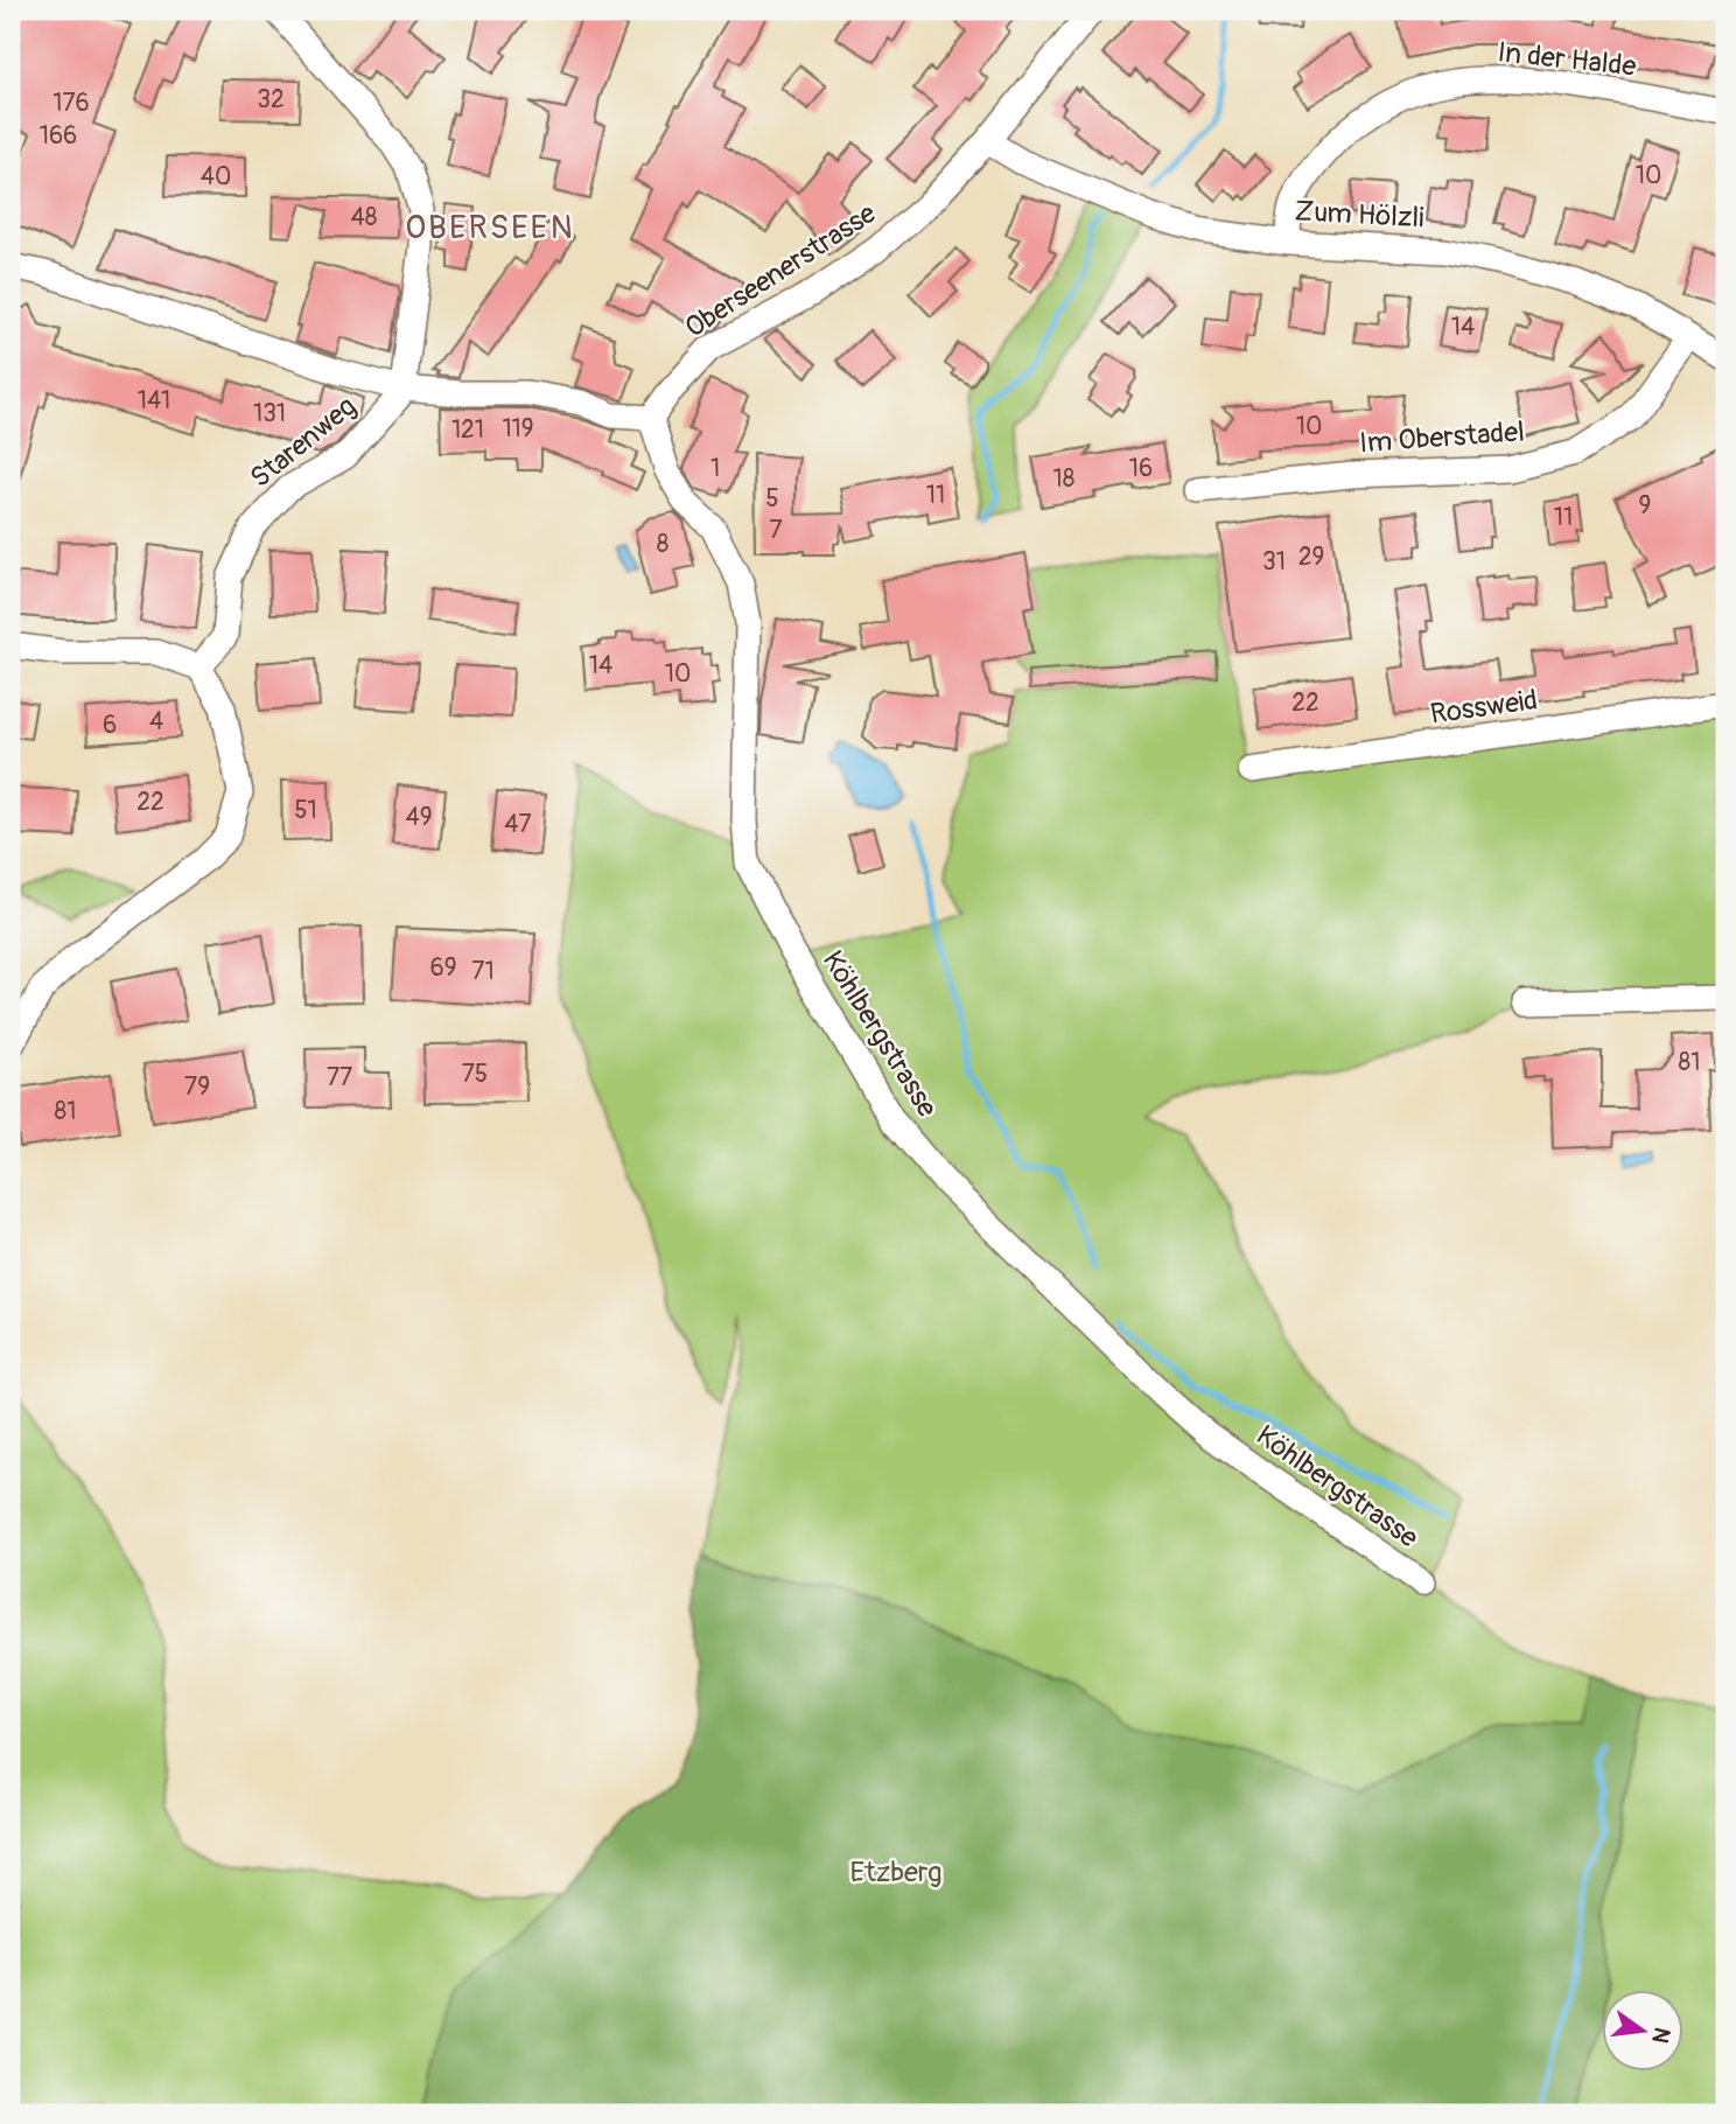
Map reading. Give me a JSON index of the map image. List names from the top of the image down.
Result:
{
  "streets": {
    "street": [
      "In der Halde",
      "Zum Hölzli",
      "Oberseenerstrasse",
      "Im Oberstadel",
      "Starenweg",
      "Rossweid",
      "Köhlbergstrasse"
    ]
  },
  "crossings": [
    ["In der Halde", "Zum Hölzli"],
    ["Zum Hölzli", "Oberseenerstrasse"],
    ["Zum Hölzli", "Im Oberstadel"],
    ["Oberseenerstrasse", "Köhlbergstrasse"]
  ],
  "districts": ["OBERSEEN"],
  "parks": ["Etzberg"],
  "house_numbers": [
    "32",
    "176",
    "166",
    "10",
    "40",
    "48",
    "14",
    "141",
    "131",
    "10",
    "119",
    "121",
    "1",
    "16",
    "18",
    "11",
    "5",
    "9",
    "11",
    "7",
    "8",
    "29",
    "31",
    "14",
    "10",
    "22",
    "4",
    "6",
    "22",
    "51",
    "49",
    "47",
    "69",
    "71",
    "81",
    "75",
    "77",
    "79",
    "81"
  ],
  "north": "right"
}
